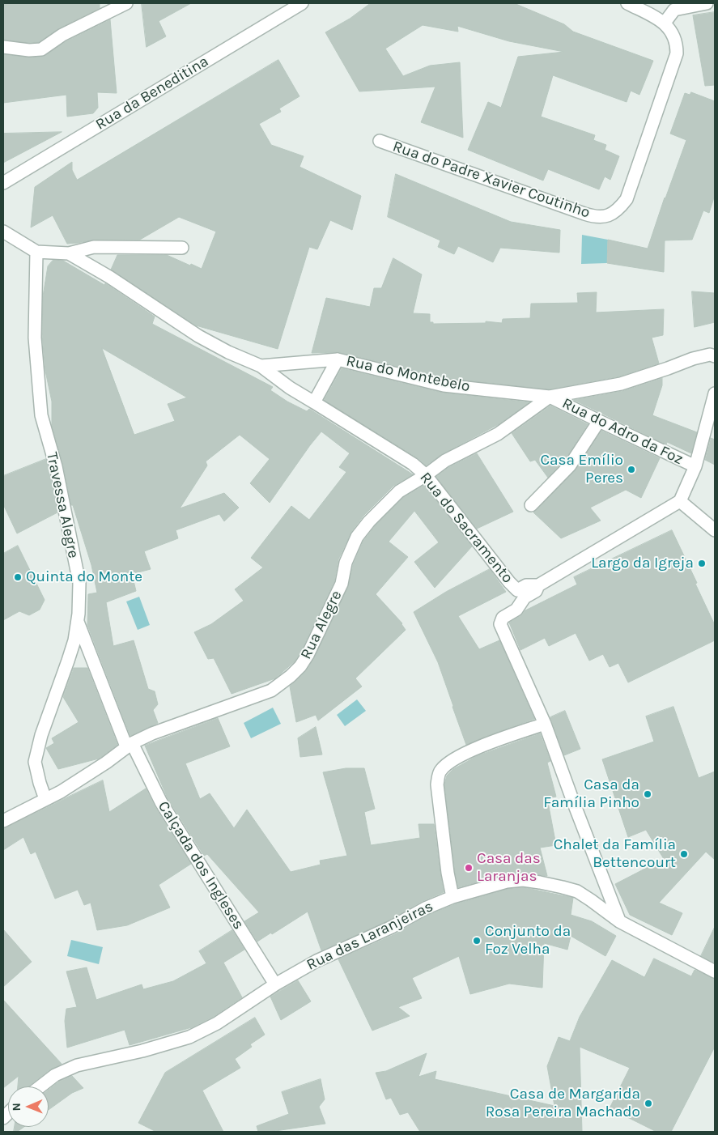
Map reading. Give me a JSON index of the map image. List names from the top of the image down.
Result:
{
  "streets": {
    "street": [
      "Rua da Beneditina",
      "Rua do Padre Xavier Coutinho",
      "Rua do Montebelo",
      "Rua do Adro da Foz",
      "Travessa Alegre",
      "Rua do Sacramento",
      "Rua Alegre",
      "Calçada dos Ingleses",
      "Rua das Laranjeiras"
    ]
  },
  "crossings": [
    ["Rua do Montebelo", "Rua do Adro da Foz"],
    ["Rua do Montebelo", "Travessa Alegre"],
    ["Rua do Montebelo", "Rua do Sacramento"],
    ["Rua do Montebelo", "Rua Alegre"],
    ["Rua do Adro da Foz", "Rua Alegre"],
    ["Travessa Alegre", "Rua Alegre"],
    ["Travessa Alegre", "Calçada dos Ingleses"],
    ["Rua do Sacramento", "Rua Alegre"],
    ["Rua Alegre", "Calçada dos Ingleses"],
    ["Calçada dos Ingleses", "Rua das Laranjeiras"]
  ],
  "places": [
    "Casa Emílio Peres",
    "Largo da Igreja",
    "Quinta do Monte",
    "Casa da Família Pinho",
    "Chalet da Família Bettencourt",
    "Casa das Laranjas",
    "Conjunto da Foz Velha",
    "Casa de Margarida Rosa Pereira Machado"
  ],
  "north": "left"
}
